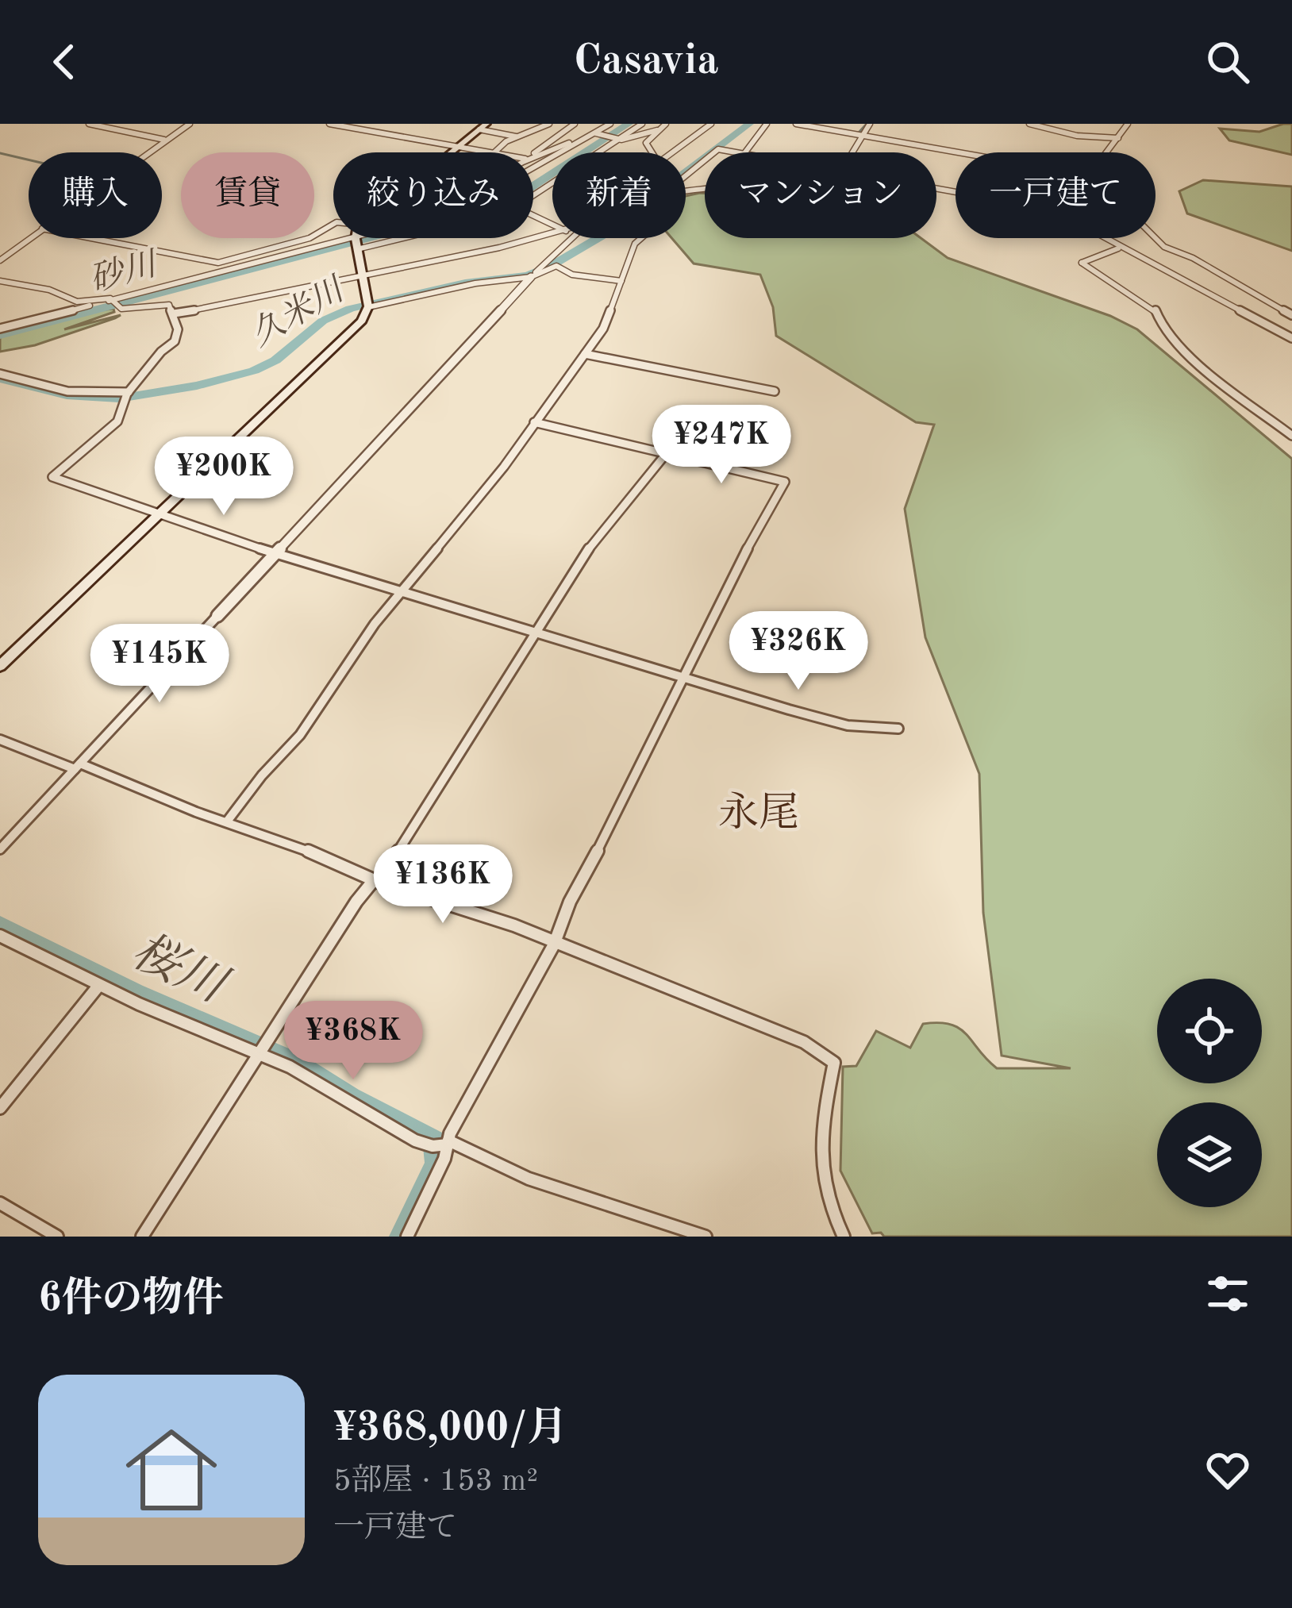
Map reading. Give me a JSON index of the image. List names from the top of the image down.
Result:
{
  "districts": ["永尾"],
  "water": ["砂川", "久米川", "桜川"],
  "page": {
    "header": "Casavia",
    "chip": [
      "購入",
      "賃貸",
      "絞り込み",
      "新着",
      "マンション",
      "一戸建て"
    ],
    "price": [
      "¥247K",
      "¥200K",
      "¥326K",
      "¥145K",
      "¥136K",
      "¥368K"
    ],
    "heading": "6件の物件",
    "list": [
      {
        "name": "¥368,000/月",
        "note": "5部屋 · 153 m² · 一戸建て"
      }
    ]
  }
}
